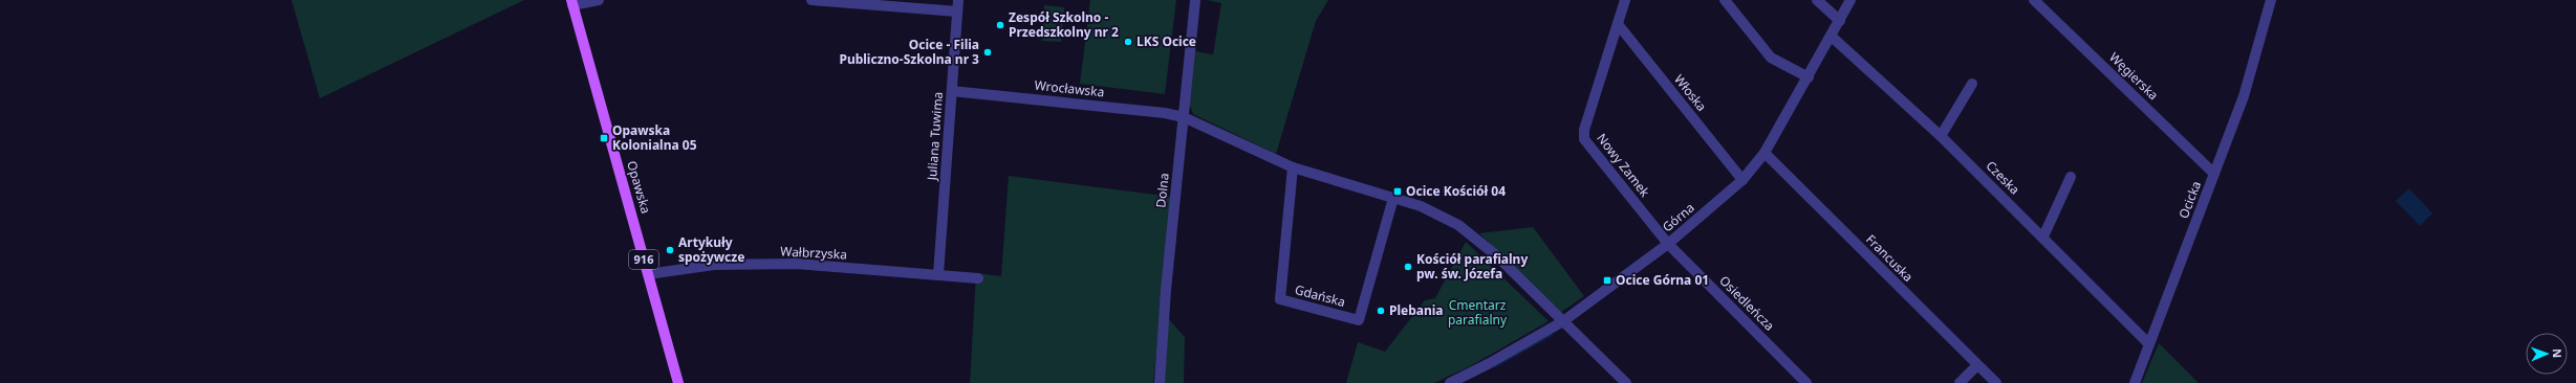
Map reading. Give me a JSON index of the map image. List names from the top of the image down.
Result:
{
  "streets": {
    "main road": ["Opawska", "916"],
    "street": [
      "Węgierska",
      "Wrocławska",
      "Włoska",
      "Juliana Tuwima",
      "Nowy Zamek",
      "Czeska",
      "Dolna",
      "Ocicka",
      "Górna",
      "Wałbrzyska",
      "Francuska",
      "Gdańska",
      "Osiedleńcza"
    ]
  },
  "crossings": [
    ["Węgierska", "Ocicka"],
    ["Wrocławska", "Juliana Tuwima"],
    ["Wrocławska", "Dolna"],
    ["Włoska", "Nowy Zamek"],
    ["Włoska", "Górna"],
    ["Juliana Tuwima", "Wałbrzyska"],
    ["Nowy Zamek", "Górna"],
    ["Nowy Zamek", "Osiedleńcza"],
    ["Czeska", "Ocicka"],
    ["Czeska", "Górna"],
    ["Opawska", "Wałbrzyska"],
    ["Górna", "Francuska"],
    ["Górna", "Osiedleńcza"]
  ],
  "parks": ["Cmentarz parafialny"],
  "places": {
    "other": [
      "Zespół Szkolno - Przedszkolny nr 2",
      "LKS Ocice",
      "Ocice - Filia Publiczno-Szkolna nr 3",
      "Artykuły spożywcze",
      "Kościół parafialny pw. św. Józefa",
      "Plebania"
    ],
    "transit": ["Opawska Kolonialna 05", "Ocice Kościół 04", "Ocice Górna 01"]
  },
  "north": "right"
}
